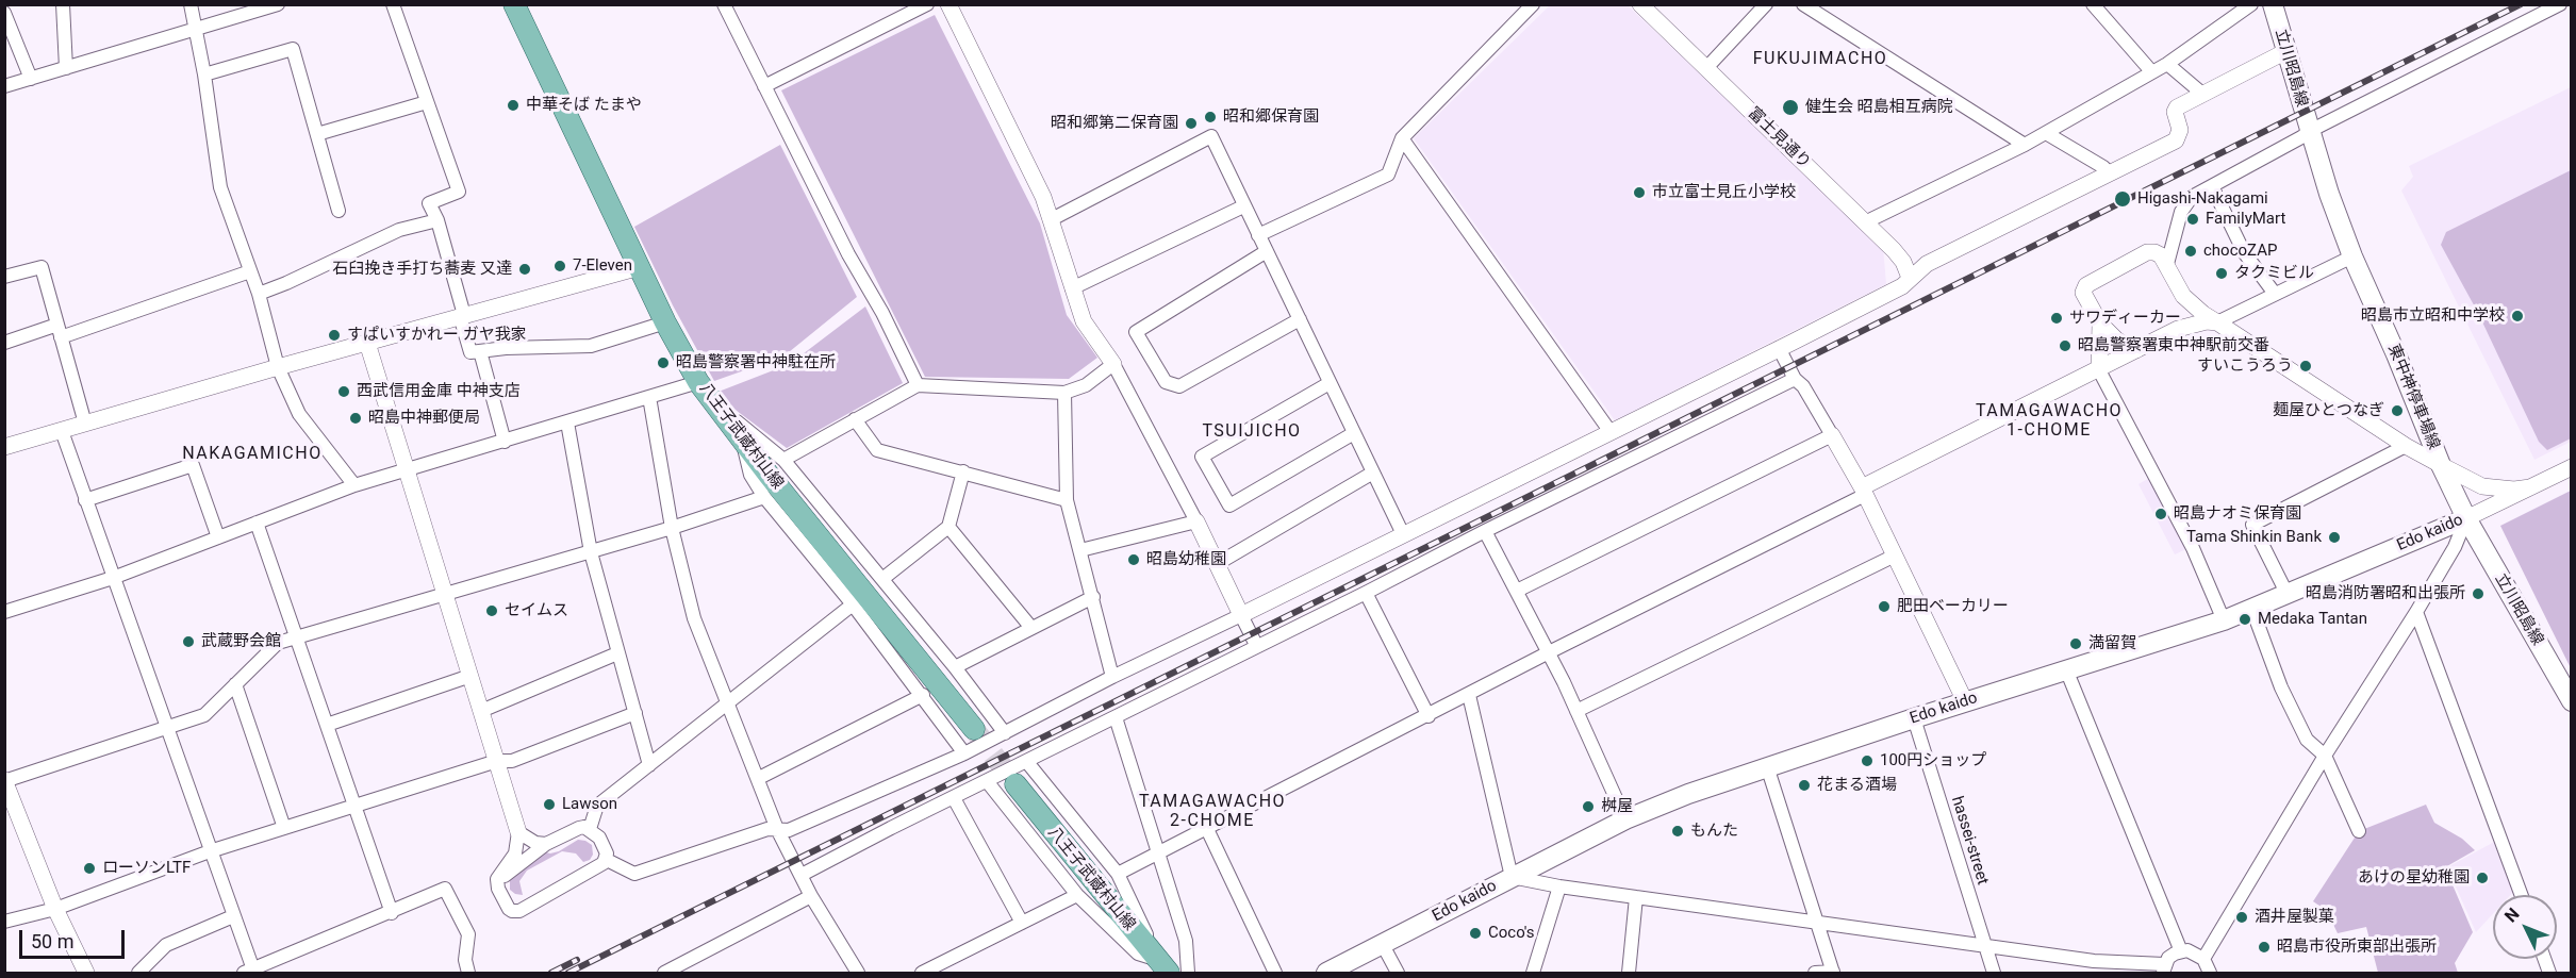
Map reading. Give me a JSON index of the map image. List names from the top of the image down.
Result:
{
  "streets": {
    "main road": [
      "立川昭島線",
      "東中神停車場線",
      "八王子武蔵村山線",
      "Edo kaido"
    ],
    "street": ["富士見通り", "hassei-street"]
  },
  "crossings": [
    ["立川昭島線", "東中神停車場線"],
    ["立川昭島線", "Edo kaido"],
    ["東中神停車場線", "Edo kaido"],
    ["Edo kaido", "hassei-street"]
  ],
  "districts": [
    "FUKUJIMACHO",
    "TAMAGAWACHO 1-CHOME",
    "TSUIJICHO",
    "NAKAGAMICHO",
    "TAMAGAWACHO 2-CHOME"
  ],
  "places": [
    "中華そば たまや",
    "健生会 昭島相互病院",
    "昭和郷保育園",
    "昭和郷第二保育園",
    "市立富士見丘小学校",
    "Higashi-Nakagami",
    "FamilyMart",
    "chocoZAP",
    "7-Eleven",
    "石臼挽き手打ち蕎麦 又達",
    "タクミビル",
    "昭島市立昭和中学校",
    "サワディーカー",
    "すぱいすかれー ガヤ我家",
    "昭島警察署東中神駅前交番",
    "昭島警察署中神駐在所",
    "すいこうろう",
    "西武信用金庫 中神支店",
    "麺屋ひとつなぎ",
    "昭島中神郵便局",
    "昭島ナオミ保育園",
    "Tama Shinkin Bank",
    "昭島幼稚園",
    "昭島消防署昭和出張所",
    "肥田ベーカリー",
    "セイムス",
    "Medaka Tantan",
    "武蔵野会館",
    "満留賀",
    "100円ショップ",
    "花まる酒場",
    "Lawson",
    "桝屋",
    "もんた",
    "ローソンLTF",
    "あけの星幼稚園",
    "酒井屋製菓",
    "Coco's",
    "昭島市役所東部出張所"
  ],
  "scale_bar": "50 m",
  "north": "top left"
}
